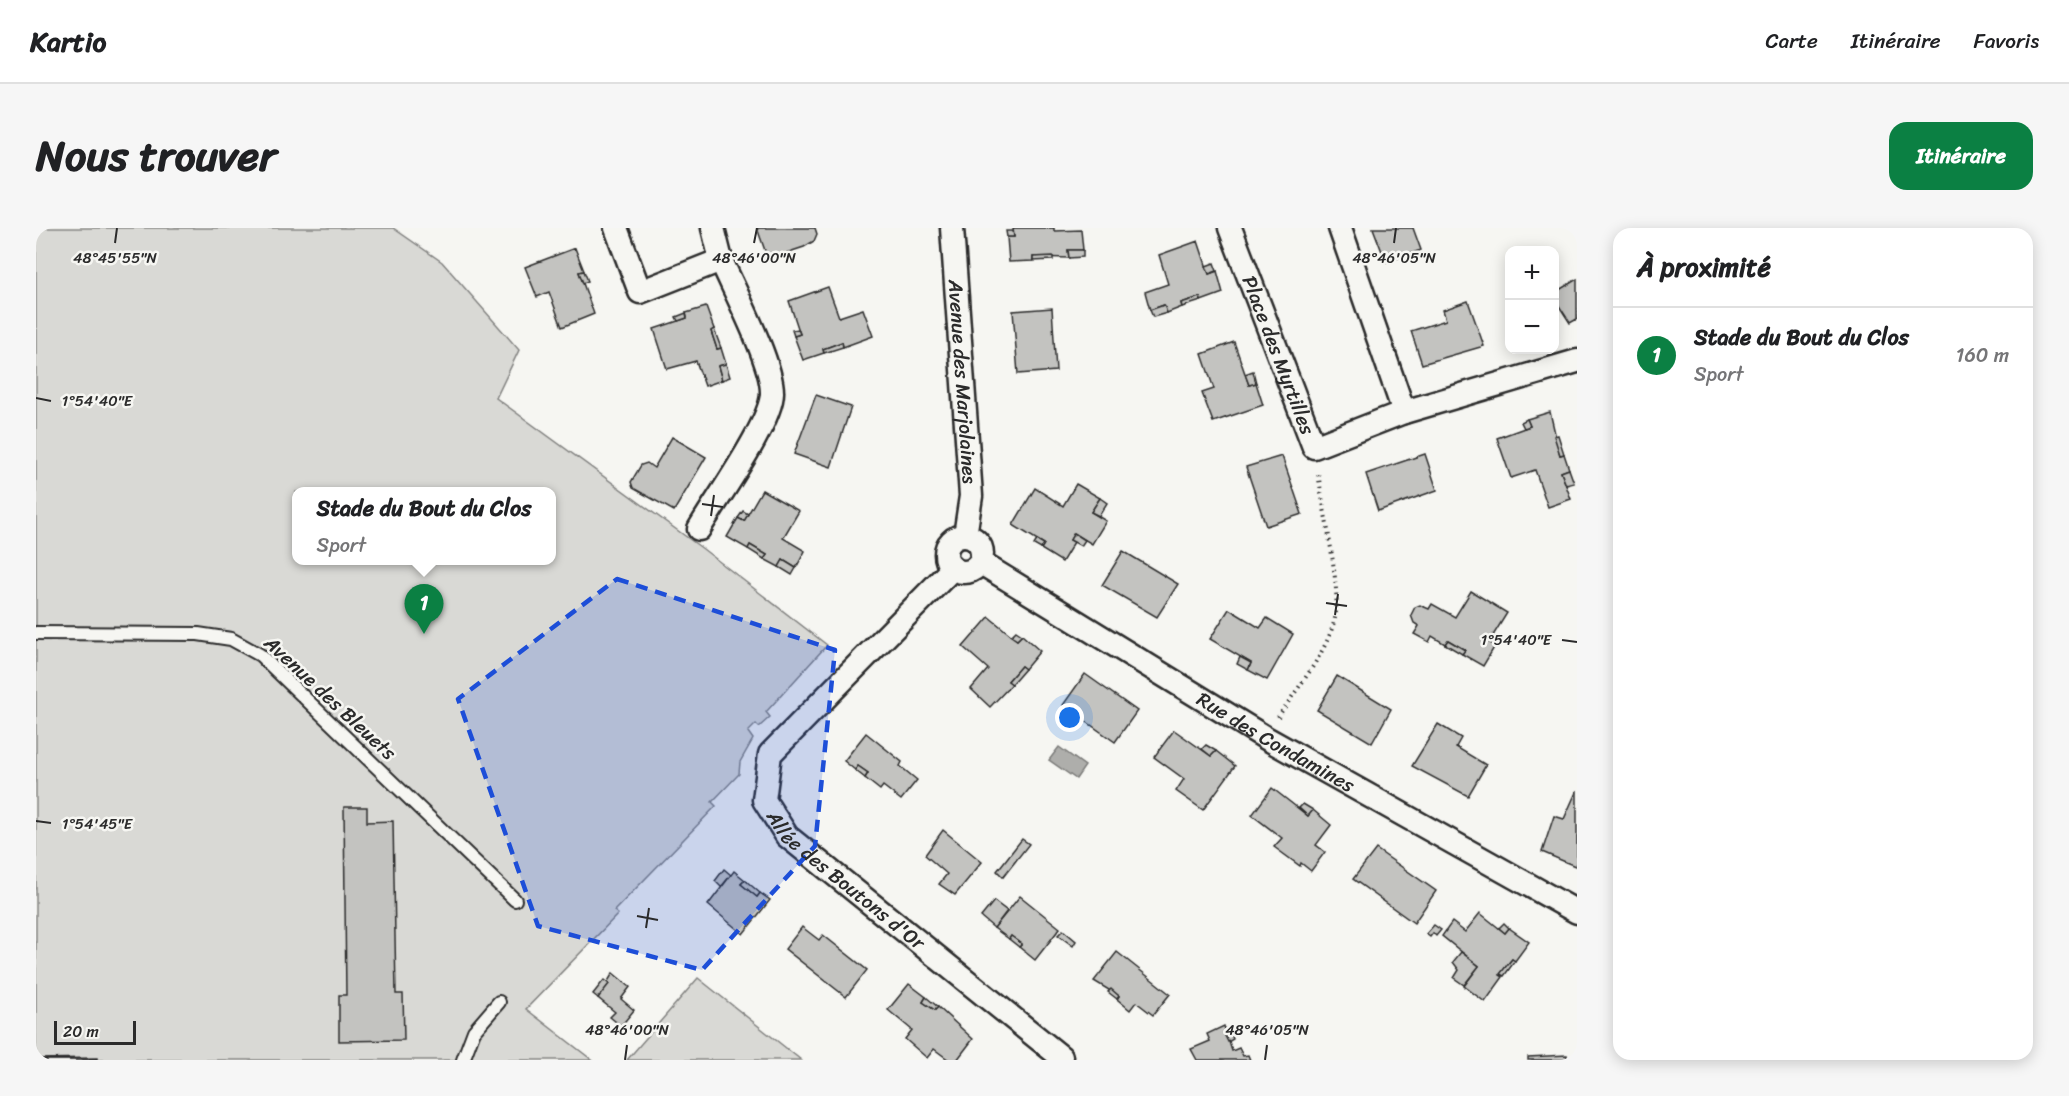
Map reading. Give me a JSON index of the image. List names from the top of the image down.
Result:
{
  "streets": {
    "street": [
      "Place des Myrtilles",
      "Avenue des Marjolaines",
      "Rue des Condamines",
      "Allée des Boutons d'Or"
    ],
    "lane": ["Avenue des Bleuets"]
  },
  "crossings": [
    ["Avenue des Marjolaines", "Rue des Condamines"],
    ["Avenue des Marjolaines", "Allée des Boutons d'Or"],
    ["Rue des Condamines", "Allée des Boutons d'Or"]
  ],
  "scale_bar": "20 m",
  "page": {
    "header": "Kartio",
    "nav": ["Carte", "Itinéraire", "Favoris"],
    "title": "Nous trouver",
    "buttons": "Itinéraire",
    "heading": "À proximité",
    "map_buttons": ["+", "−"],
    "list": [
      {
        "mark": "1",
        "name": "Stade du Bout du Clos",
        "note": "Sport",
        "value": "160 m"
      }
    ],
    "popup": ["Stade du Bout du Clos", "Sport"],
    "pins": "1",
    "scale": "20 m"
  },
  "coordinates": [
    "48°45'55\"N",
    "48°46'00\"N",
    "48°46'05\"N",
    "1°54'40\"E",
    "1°54'45\"E"
  ]
}
